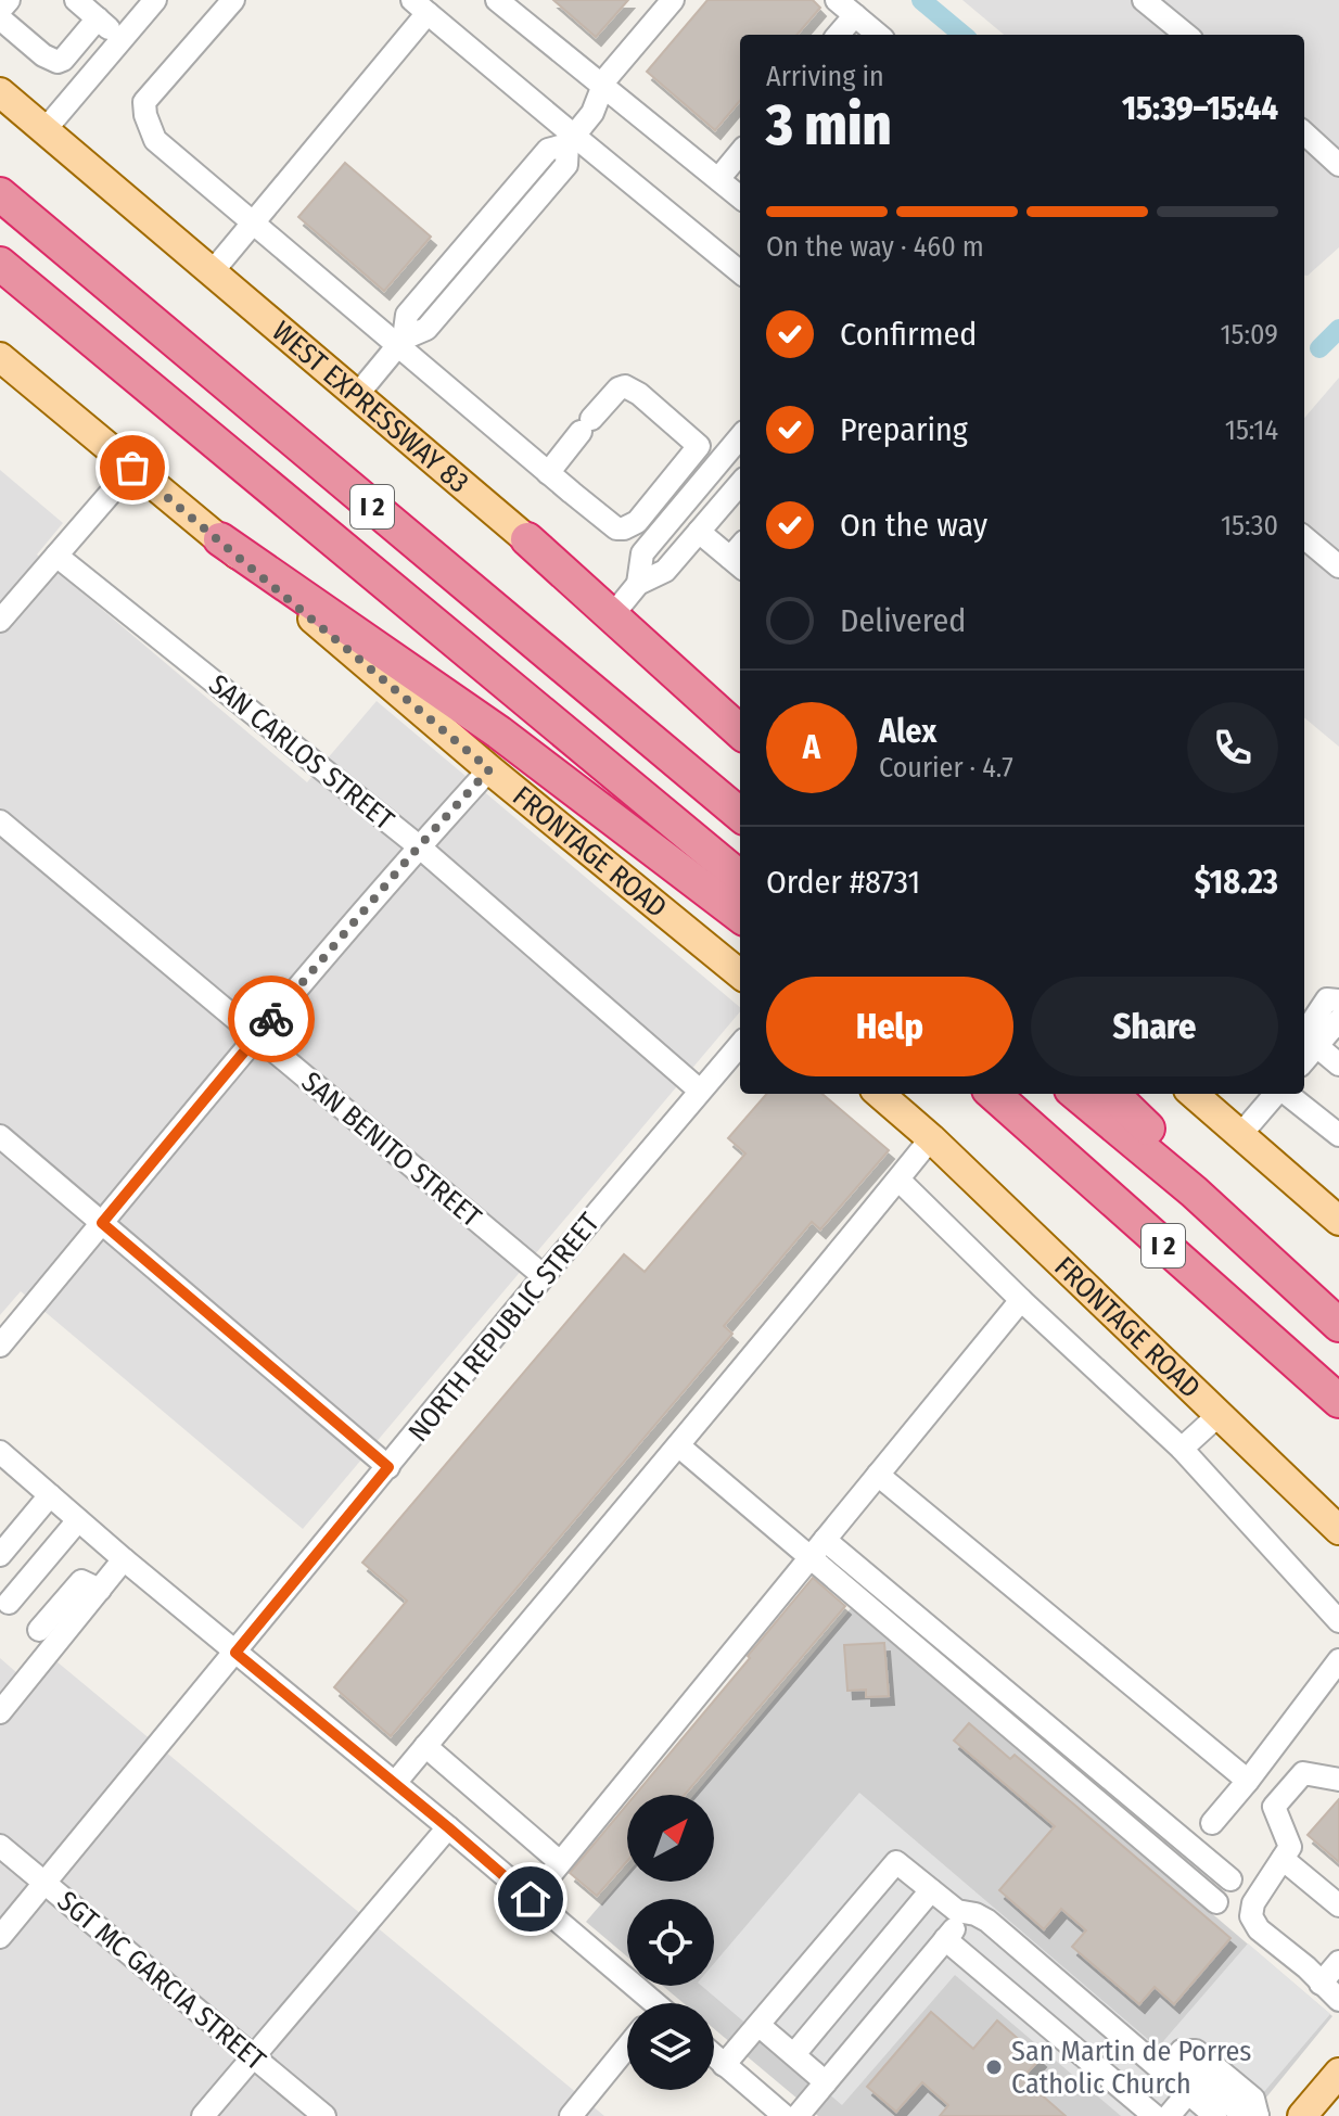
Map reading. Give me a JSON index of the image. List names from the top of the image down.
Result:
{
  "streets": {
    "highway": ["I 2"],
    "main road": ["WEST EXPRESSWAY 83", "FRONTAGE ROAD"],
    "street": [
      "SAN CARLOS STREET",
      "SAN BENITO STREET",
      "NORTH REPUBLIC STREET",
      "SGT MC GARCIA STREET"
    ]
  },
  "crossings": [
    ["SAN CARLOS STREET", "NORTH REPUBLIC STREET"],
    ["SAN BENITO STREET", "NORTH REPUBLIC STREET"],
    ["NORTH REPUBLIC STREET", "SGT MC GARCIA STREET"]
  ],
  "places": ["San Martin de Porres Catholic Church"],
  "north": "top right",
  "page": {
    "heading": ["3 min", "Arriving in", "15:39–15:44"],
    "panel": [
      "Alex",
      "Courier · 4.7",
      "Order #8731",
      "$18.23"
    ],
    "bar": "On the way · 460 m",
    "list": [
      ["Confirmed", "15:09"],
      ["Preparing", "15:14"],
      ["On the way", "15:30"],
      "Delivered"
    ],
    "round": "A",
    "buttons": ["Help", "Share"]
  }
}
